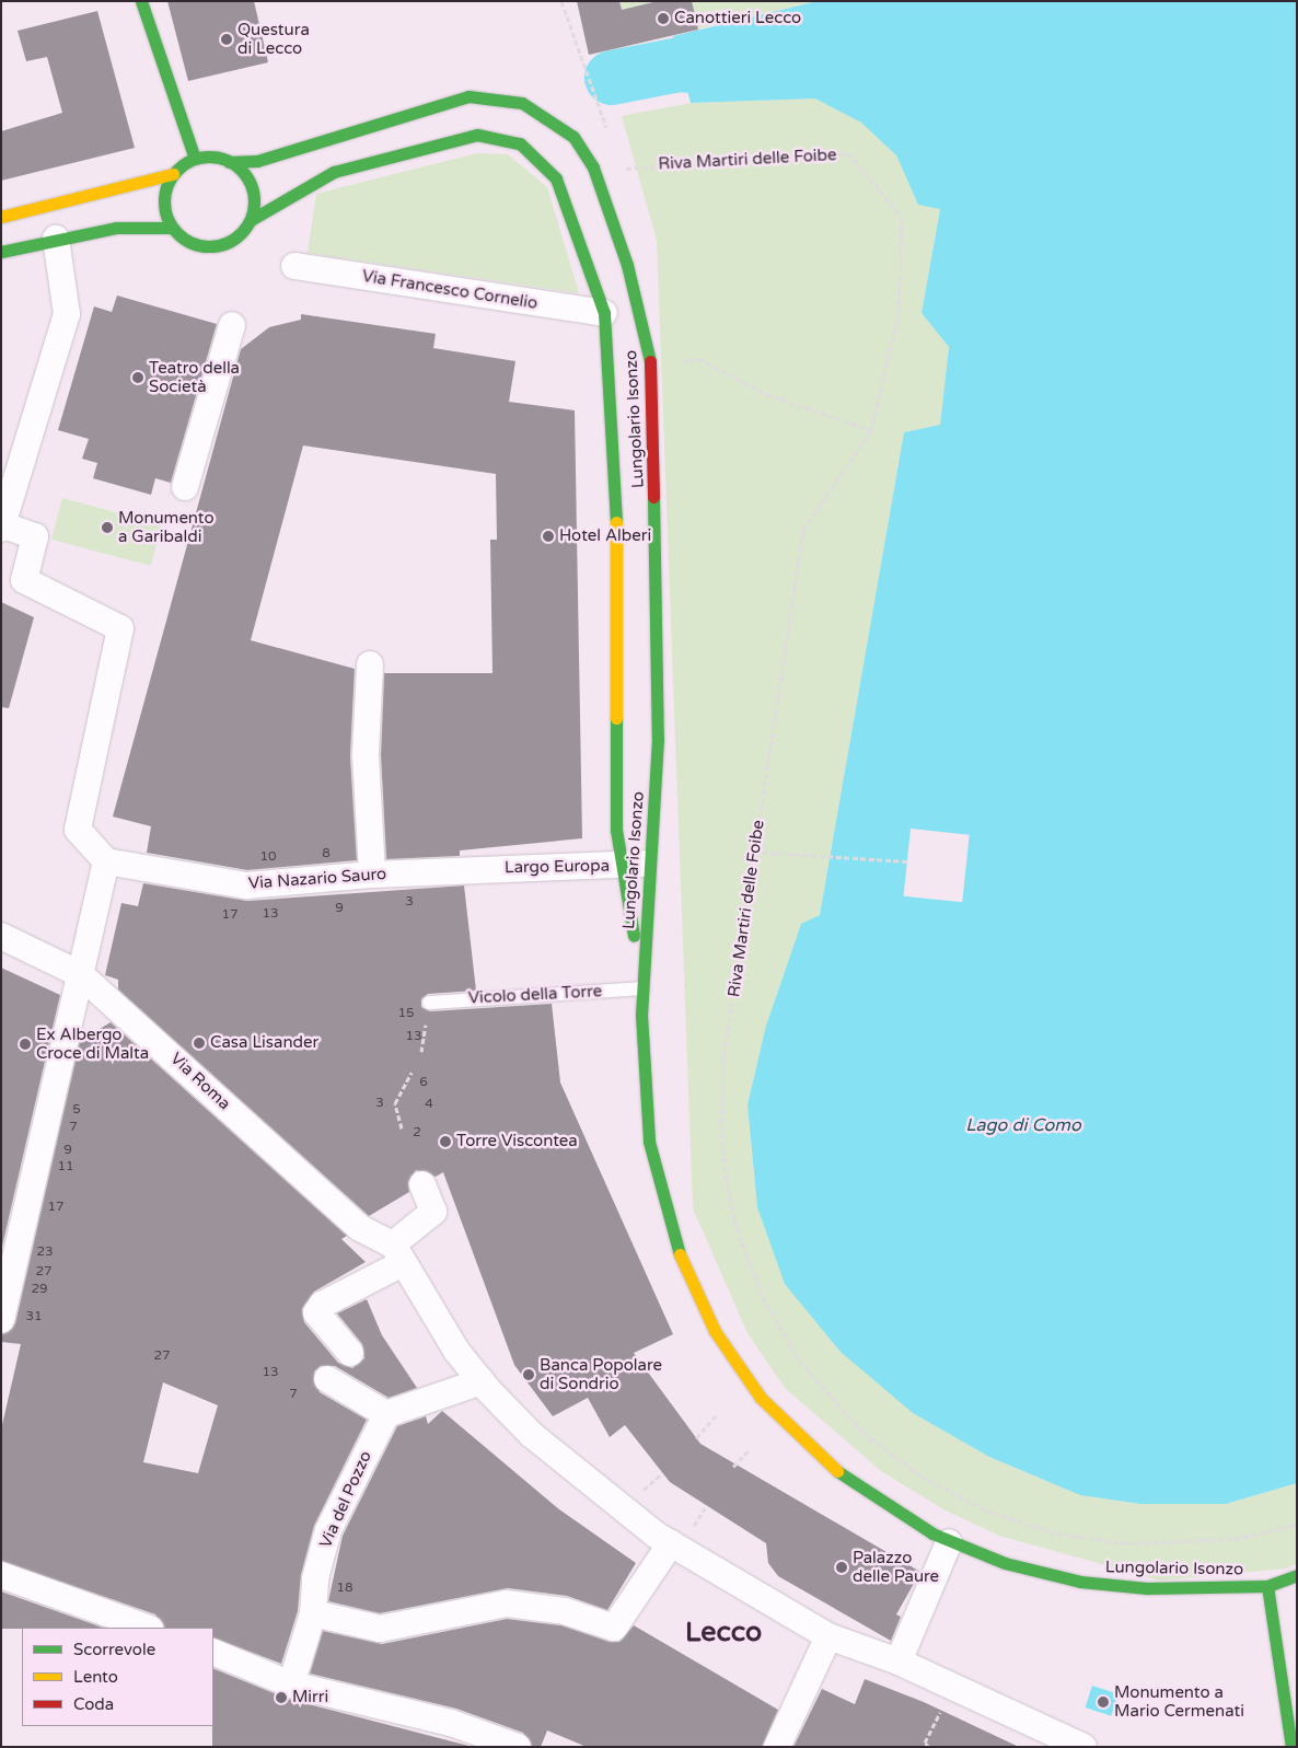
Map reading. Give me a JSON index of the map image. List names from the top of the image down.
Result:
{
  "streets": {
    "main road": ["Lungolario Isonzo"],
    "street": [
      "Via Francesco Cornelio",
      "Largo Europa",
      "Via Nazario Sauro",
      "Via Roma",
      "Via del Pozzo"
    ],
    "lane": ["Vicolo della Torre"],
    "path": ["Riva Martiri delle Foibe"]
  },
  "crossings": [
    ["Via Francesco Cornelio", "Lungolario Isonzo"],
    ["Lungolario Isonzo", "Largo Europa"],
    ["Lungolario Isonzo", "Vicolo della Torre"],
    ["Largo Europa", "Via Nazario Sauro"]
  ],
  "districts": ["Lecco"],
  "water": ["Lago di Como"],
  "places": [
    "Canottieri Lecco",
    "Questura di Lecco",
    "Teatro della Società",
    "Monumento a Garibaldi",
    "Hotel Alberi",
    "Casa Lisander",
    "Ex Albergo Croce di Malta",
    "Torre Viscontea",
    "Banca Popolare di Sondrio",
    "Palazzo delle Paure",
    "Mirri",
    "Monumento a Mario Cermenati"
  ],
  "house_numbers": [
    "8",
    "10",
    "3",
    "9",
    "13",
    "17",
    "15",
    "13",
    "6",
    "3",
    "4",
    "5",
    "7",
    "2",
    "9",
    "11",
    "17",
    "23",
    "27",
    "29",
    "31",
    "27",
    "13",
    "7",
    "18"
  ],
  "legend": ["Scorrevole", "Lento", "Coda"]
}
